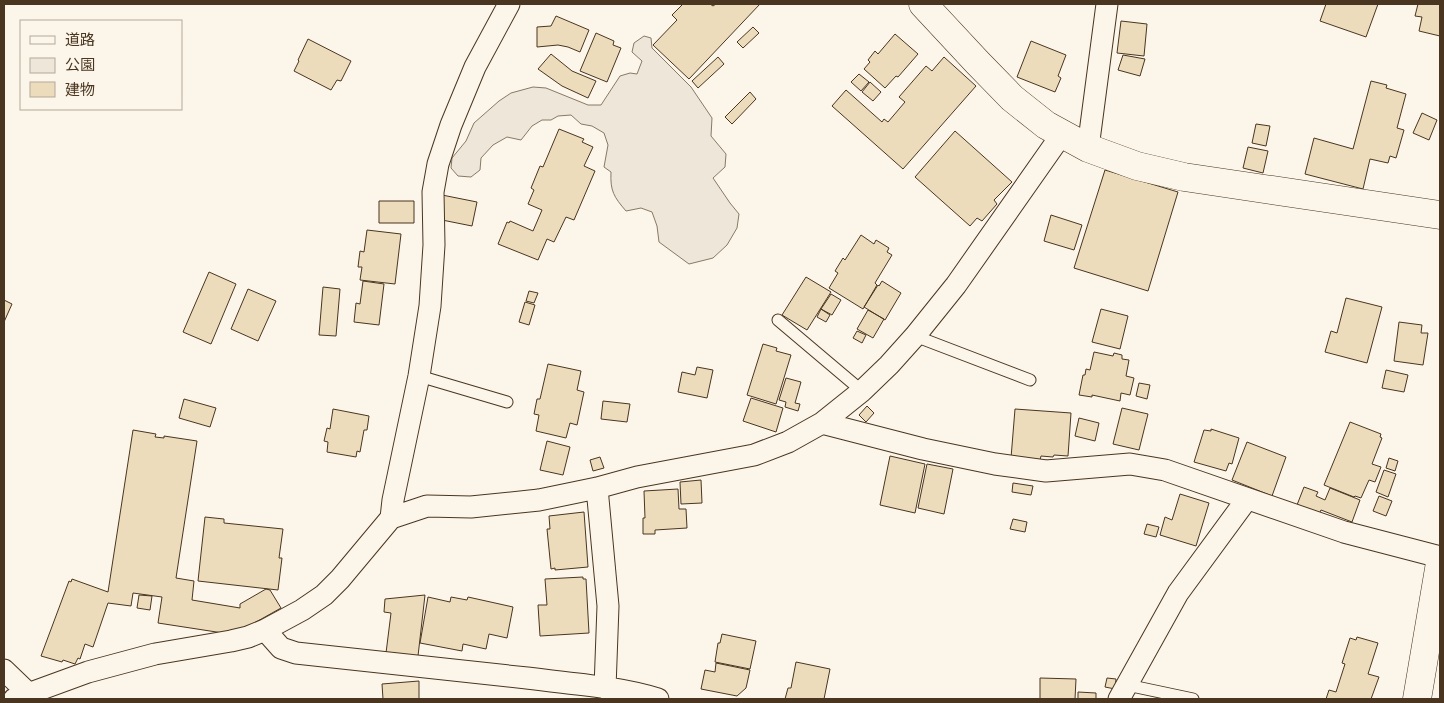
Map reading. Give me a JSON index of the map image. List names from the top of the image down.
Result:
{
  "legend": ["道路", "公園", "建物"]
}
